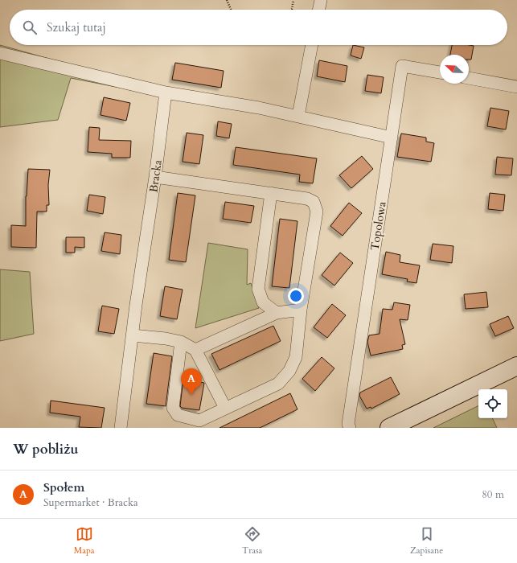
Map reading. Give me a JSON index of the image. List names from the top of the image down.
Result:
{
  "streets": {
    "street": ["Bracka", "Topolowa"]
  },
  "north": "top left",
  "page": {
    "search": "Szukaj tutaj",
    "pins": "A",
    "heading": "W pobliżu",
    "list": [
      {
        "mark": "A",
        "name": "Społem",
        "note": "Supermarket · Bracka",
        "value": "80 m"
      }
    ],
    "nav": ["Mapa", "Trasa", "Zapisane"]
  }
}
